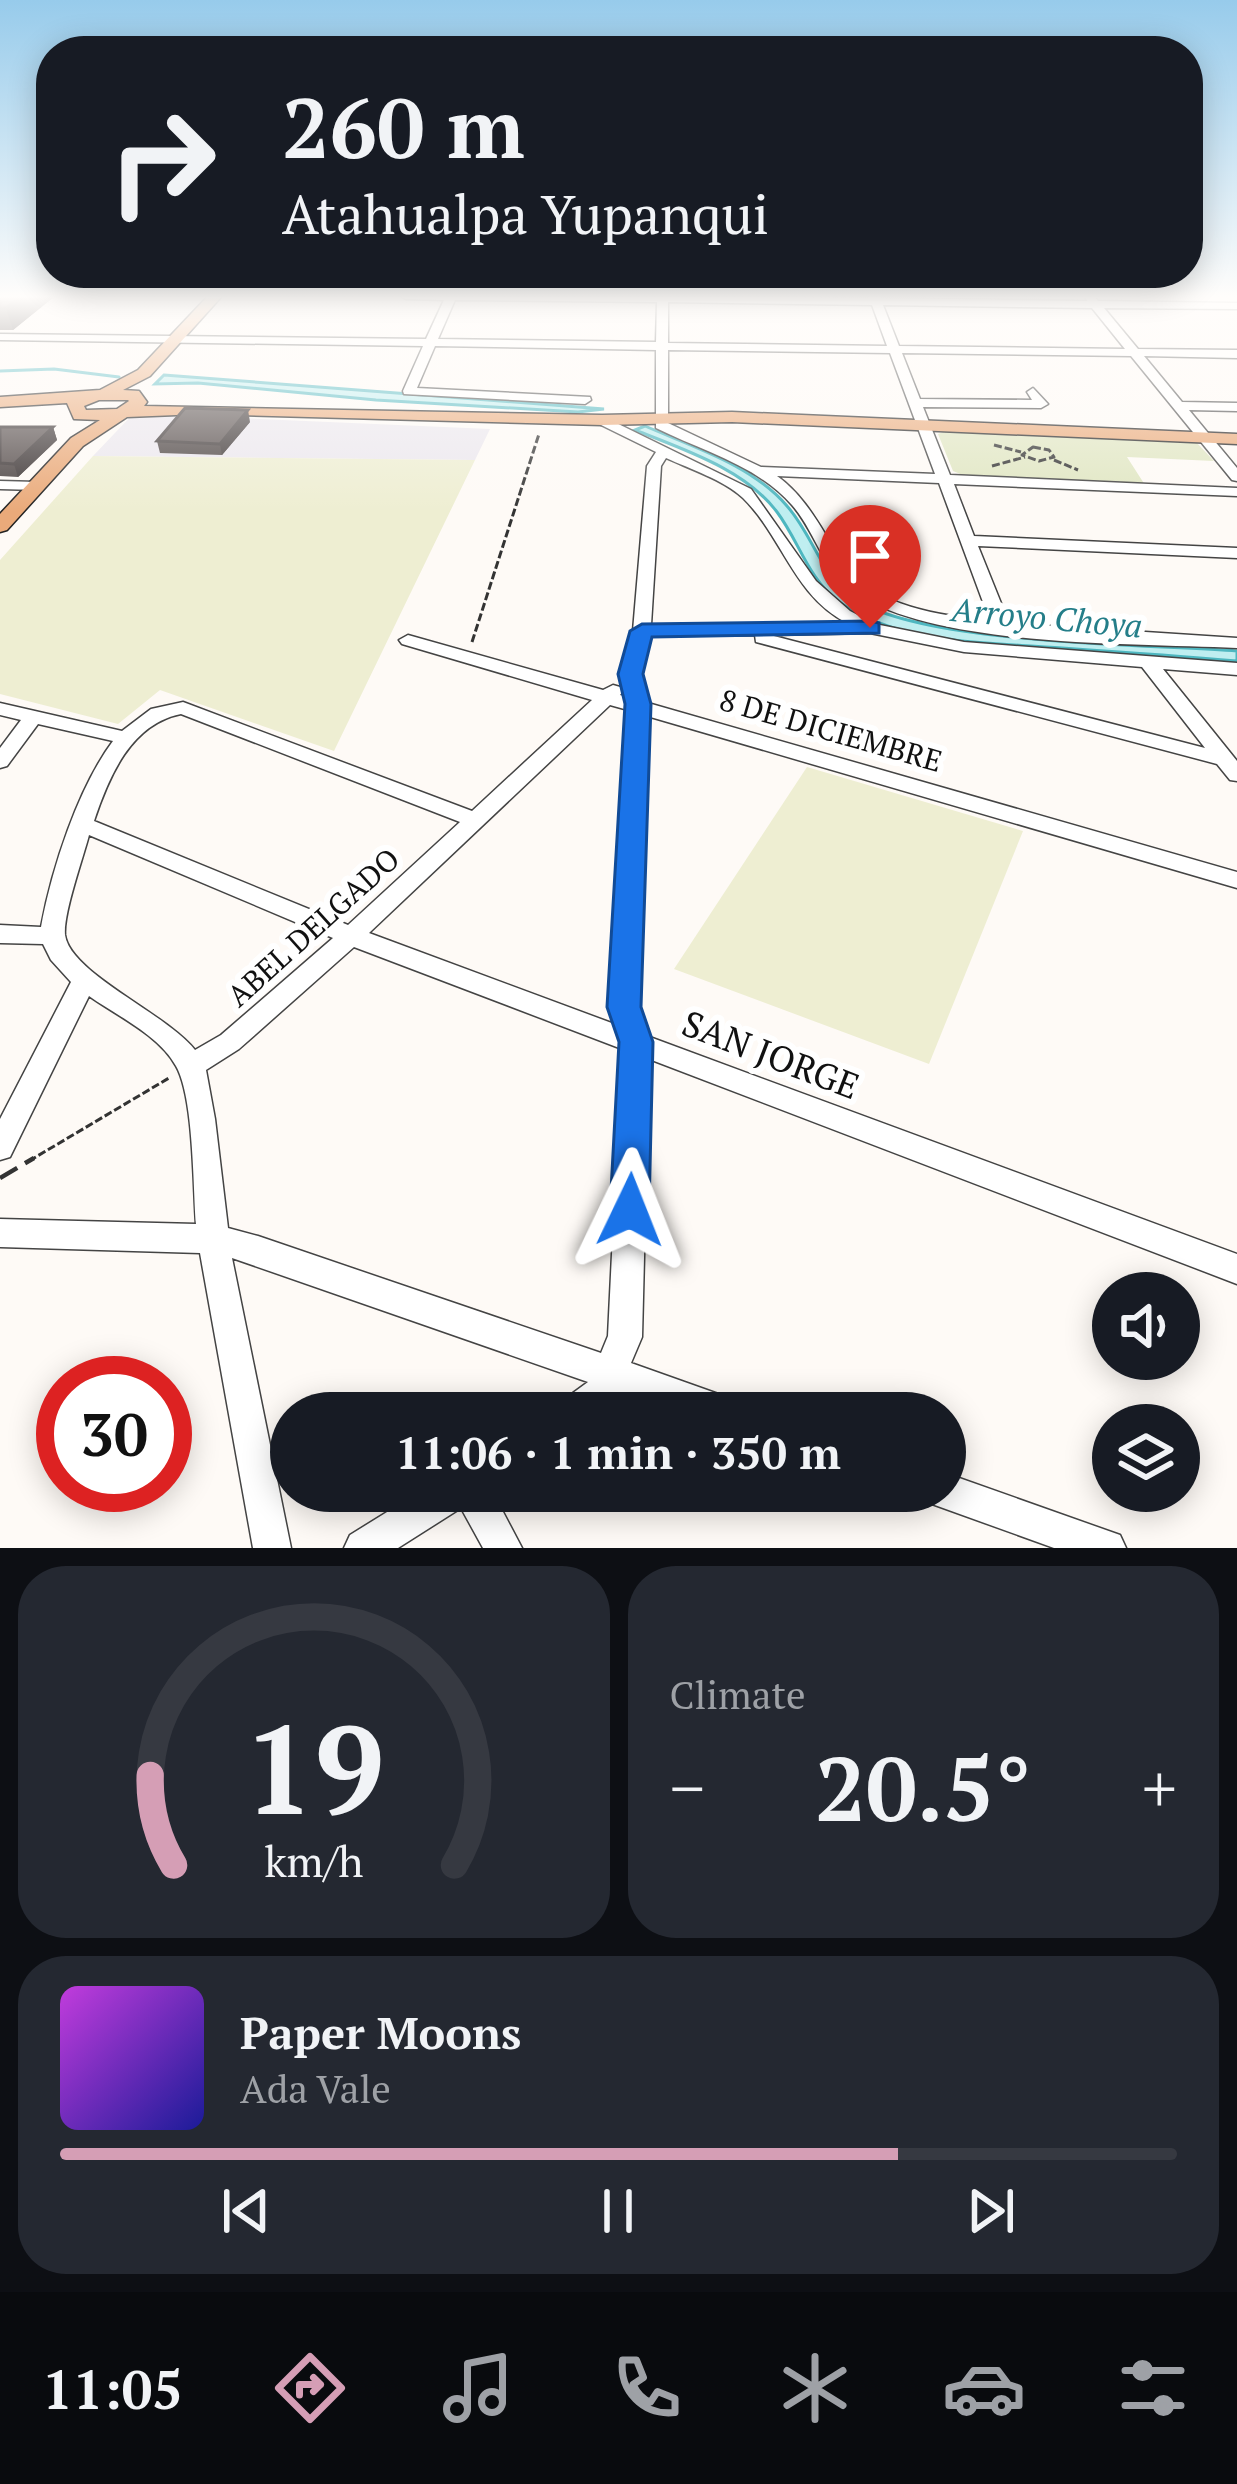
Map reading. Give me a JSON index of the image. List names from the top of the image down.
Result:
{
  "streets": {
    "street": ["8 DE DICIEMBRE", "ABEL DELGADO", "SAN JORGE"]
  },
  "crossings": [
    ["8 DE DICIEMBRE", "ABEL DELGADO"],
    ["ABEL DELGADO", "SAN JORGE"]
  ],
  "water": ["Arroyo Choya"],
  "page": {
    "turn": ["260 m", "Atahualpa Yupanqui"],
    "limit": "30",
    "trip": "11:06 · 1 min · 350 m",
    "tile": "Climate",
    "heat": ["−", "20.5°", "+"],
    "song": ["Paper Moons", "Ada Vale"],
    "tabs": "11:05",
    "gauge": ["19", "km/h"]
  }
}
